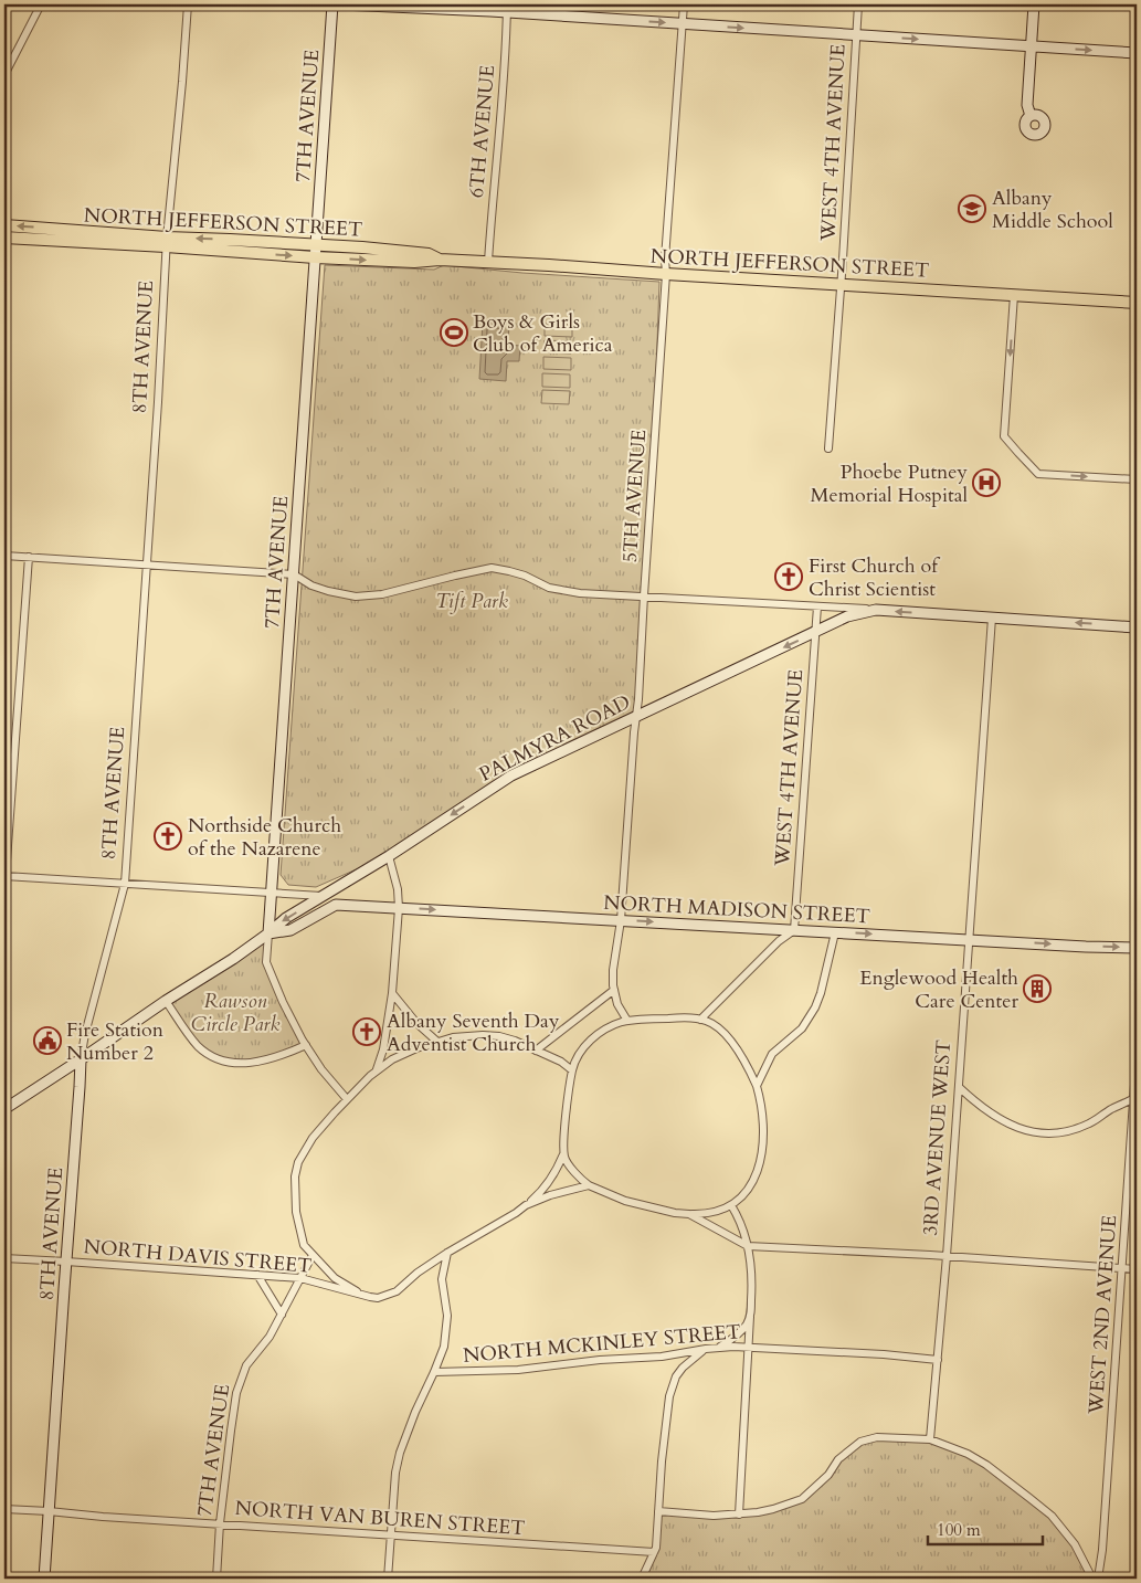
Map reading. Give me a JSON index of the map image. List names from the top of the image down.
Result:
{
  "streets": {
    "main road": ["NORTH JEFFERSON STREET"],
    "street": [
      "7TH AVENUE",
      "6TH AVENUE",
      "WEST 4TH AVENUE",
      "8TH AVENUE",
      "5TH AVENUE",
      "PALMYRA ROAD",
      "NORTH MADISON STREET",
      "3RD AVENUE WEST",
      "NORTH DAVIS STREET",
      "WEST 2ND AVENUE",
      "NORTH MCKINLEY STREET",
      "NORTH VAN BUREN STREET"
    ]
  },
  "crossings": [
    ["7TH AVENUE", "NORTH JEFFERSON STREET"],
    ["7TH AVENUE", "PALMYRA ROAD"],
    ["7TH AVENUE", "NORTH DAVIS STREET"],
    ["7TH AVENUE", "NORTH VAN BUREN STREET"],
    ["6TH AVENUE", "NORTH JEFFERSON STREET"],
    ["WEST 4TH AVENUE", "NORTH JEFFERSON STREET"],
    ["WEST 4TH AVENUE", "PALMYRA ROAD"],
    ["WEST 4TH AVENUE", "NORTH MADISON STREET"],
    ["NORTH JEFFERSON STREET", "8TH AVENUE"],
    ["NORTH JEFFERSON STREET", "5TH AVENUE"],
    ["8TH AVENUE", "PALMYRA ROAD"],
    ["8TH AVENUE", "NORTH DAVIS STREET"],
    ["8TH AVENUE", "NORTH VAN BUREN STREET"],
    ["5TH AVENUE", "PALMYRA ROAD"],
    ["5TH AVENUE", "NORTH MADISON STREET"],
    ["PALMYRA ROAD", "NORTH MADISON STREET"],
    ["PALMYRA ROAD", "3RD AVENUE WEST"],
    ["NORTH MADISON STREET", "3RD AVENUE WEST"],
    ["3RD AVENUE WEST", "NORTH MCKINLEY STREET"]
  ],
  "one_way": ["NORTH MADISON STREET"],
  "parks": ["Tift Park", "Rawson Circle Park"],
  "places": {
    "school or university": ["Albany Middle School"],
    "sports": ["Boys & Girls Club of America"],
    "hospital": ["Phoebe Putney Memorial Hospital"],
    "church": ["First Church of Christ Scientist", "Northside Church of the Nazarene", "Albany Seventh Day Adventist Church"],
    "building": ["Englewood Health Care Center"],
    "public building": ["Fire Station Number 2"]
  },
  "scale_bar": "100 m"
}
